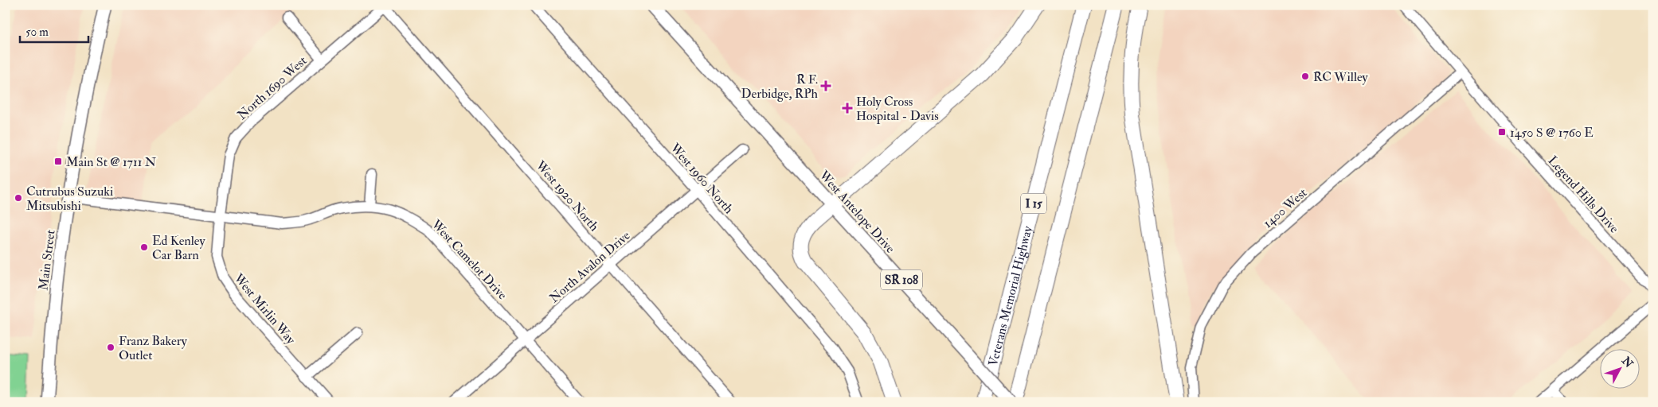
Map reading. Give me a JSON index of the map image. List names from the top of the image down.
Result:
{
  "streets": {
    "highway": ["I 15", "Veterans Memorial Highway"],
    "main road": ["West Antelope Drive", "Main Street", "SR 108"],
    "street": [
      "North 1690 West",
      "West 1960 North",
      "Legend Hills Drive",
      "West 1920 North",
      "1400 West",
      "West Camelot Drive",
      "North Avalon Drive",
      "West Mirlin Way"
    ]
  },
  "crossings": [
    ["North 1690 West", "West 1920 North"],
    ["North 1690 West", "West Camelot Drive"],
    ["North 1690 West", "West Mirlin Way"],
    ["West 1960 North", "North Avalon Drive"],
    ["Legend Hills Drive", "1400 West"],
    ["West 1920 North", "North Avalon Drive"],
    ["West Camelot Drive", "Main Street"],
    ["West Camelot Drive", "North Avalon Drive"],
    ["West Camelot Drive", "West Mirlin Way"]
  ],
  "places": {
    "other": [
      "RC Willey",
      "Cutrubus Suzuki Mitsubishi",
      "Ed Kenley Car Barn",
      "Franz Bakery Outlet"
    ],
    "health": ["R F. Derbidge, RPh", "Holy Cross Hospital - Davis"],
    "transit": ["1450 S @ 1760 E", "Main St @ 1711 N"]
  },
  "scale_bar": "50 m",
  "north": "top right"
}
